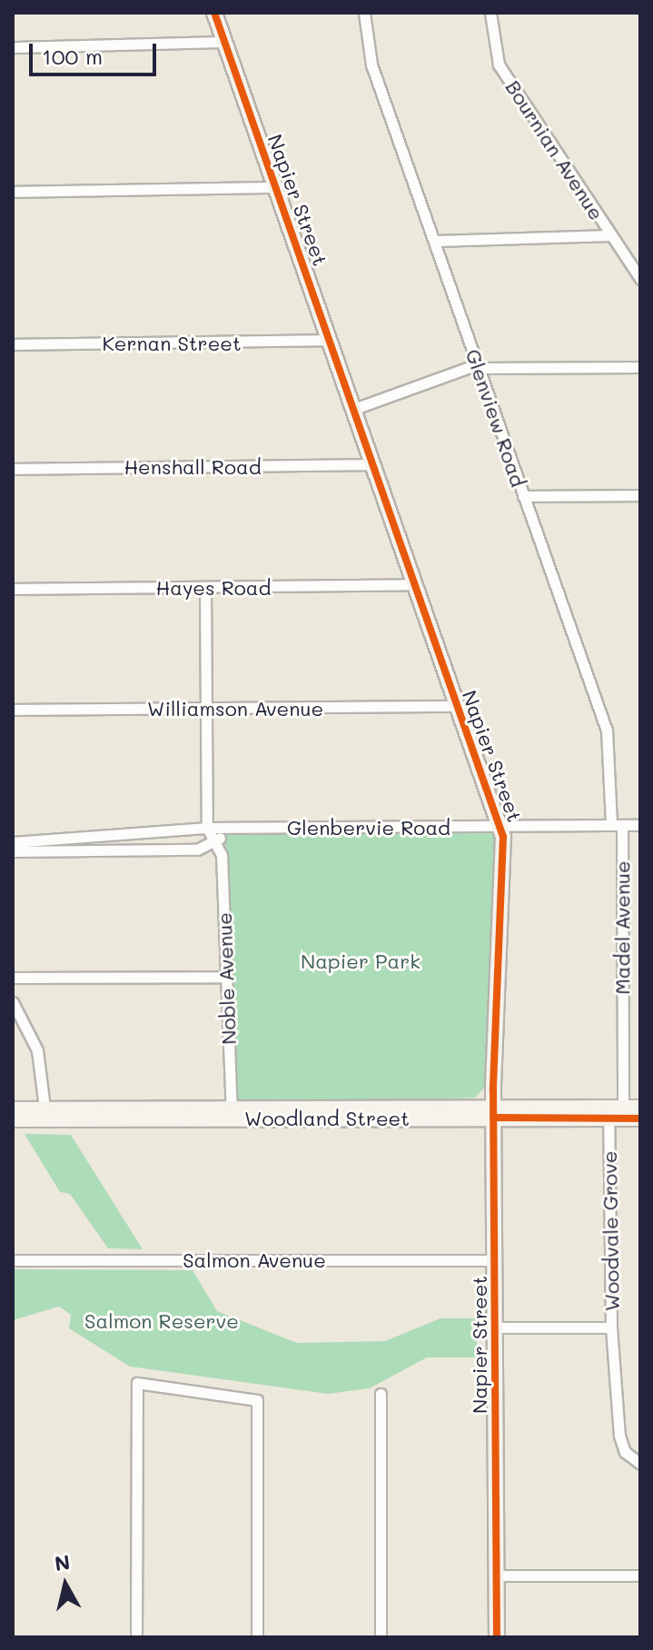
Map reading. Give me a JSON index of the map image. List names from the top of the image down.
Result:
{
  "streets": {
    "street": [
      "Bournian Avenue",
      "Napier Street",
      "Kernan Street",
      "Glenview Road",
      "Henshall Road",
      "Hayes Road",
      "Williamson Avenue",
      "Glenbervie Road",
      "Madel Avenue",
      "Noble Avenue",
      "Woodland Street",
      "Woodvale Grove",
      "Salmon Avenue"
    ]
  },
  "crossings": [
    ["Napier Street", "Kernan Street"],
    ["Napier Street", "Henshall Road"],
    ["Napier Street", "Hayes Road"],
    ["Napier Street", "Williamson Avenue"],
    ["Napier Street", "Glenbervie Road"],
    ["Napier Street", "Woodland Street"],
    ["Napier Street", "Woodvale Grove"],
    ["Napier Street", "Salmon Avenue"],
    ["Glenview Road", "Glenbervie Road"],
    ["Glenview Road", "Madel Avenue"],
    ["Glenbervie Road", "Madel Avenue"],
    ["Glenbervie Road", "Noble Avenue"],
    ["Madel Avenue", "Woodland Street"],
    ["Madel Avenue", "Woodvale Grove"],
    ["Noble Avenue", "Woodland Street"],
    ["Woodland Street", "Woodvale Grove"]
  ],
  "parks": ["Napier Park", "Salmon Reserve"],
  "scale_bar": "100 m",
  "north": "top"
}
